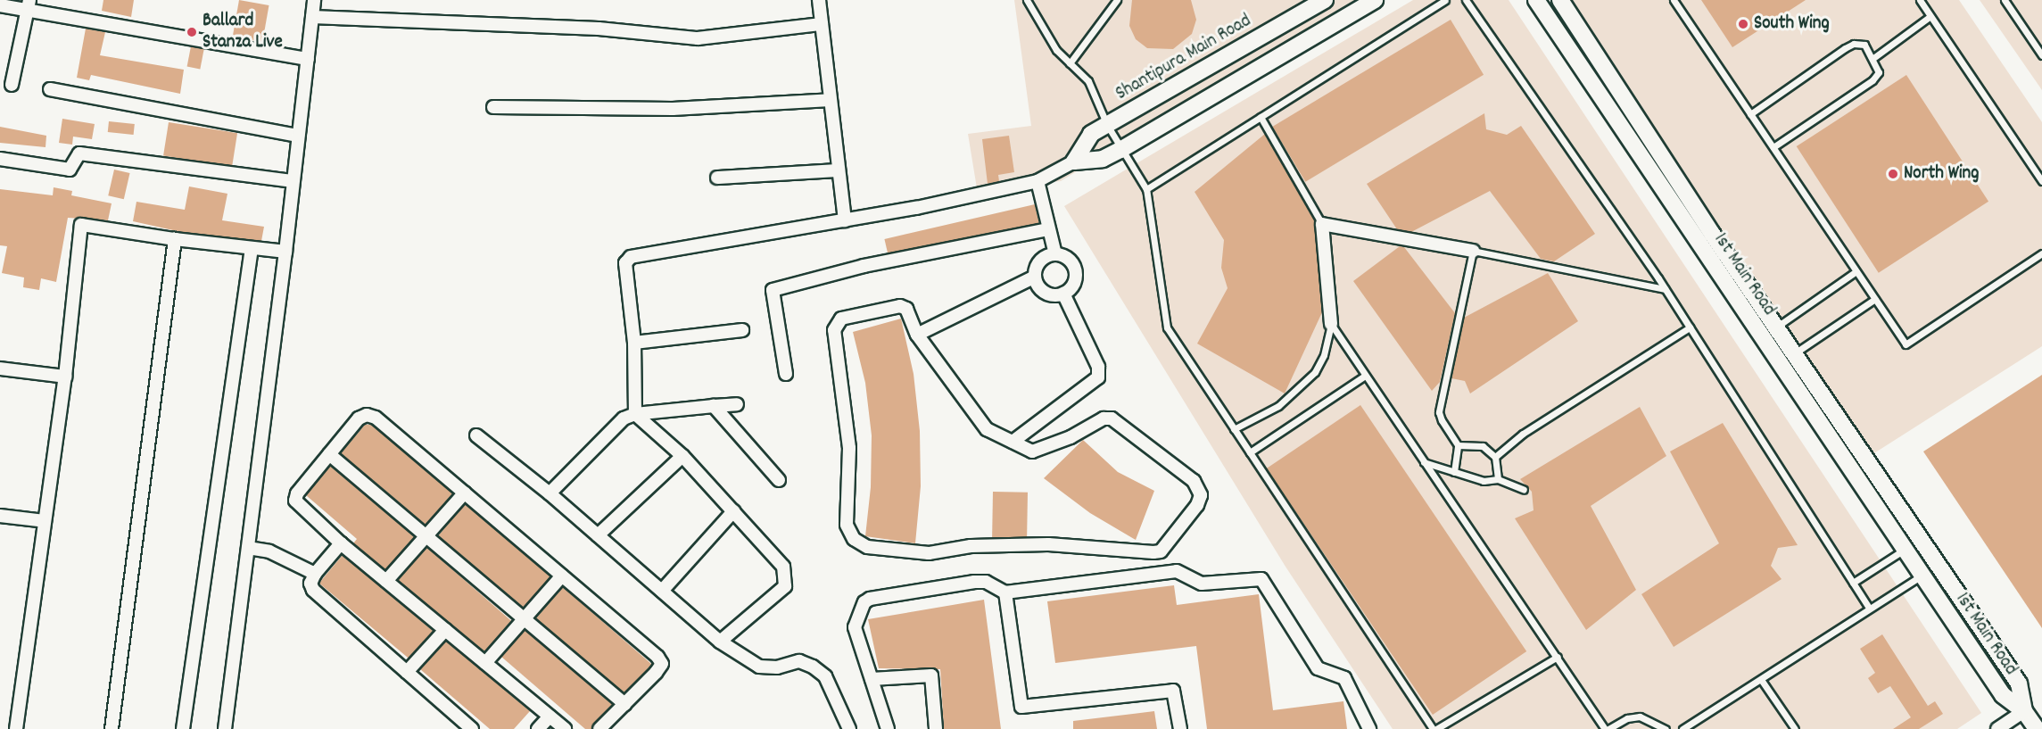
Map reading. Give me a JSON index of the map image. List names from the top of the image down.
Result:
{
  "streets": {
    "street": ["Shantipura Main Road", "1st Main Road"]
  },
  "places": ["South Wing", "Ballard Stanza Live", "North Wing"]
}
